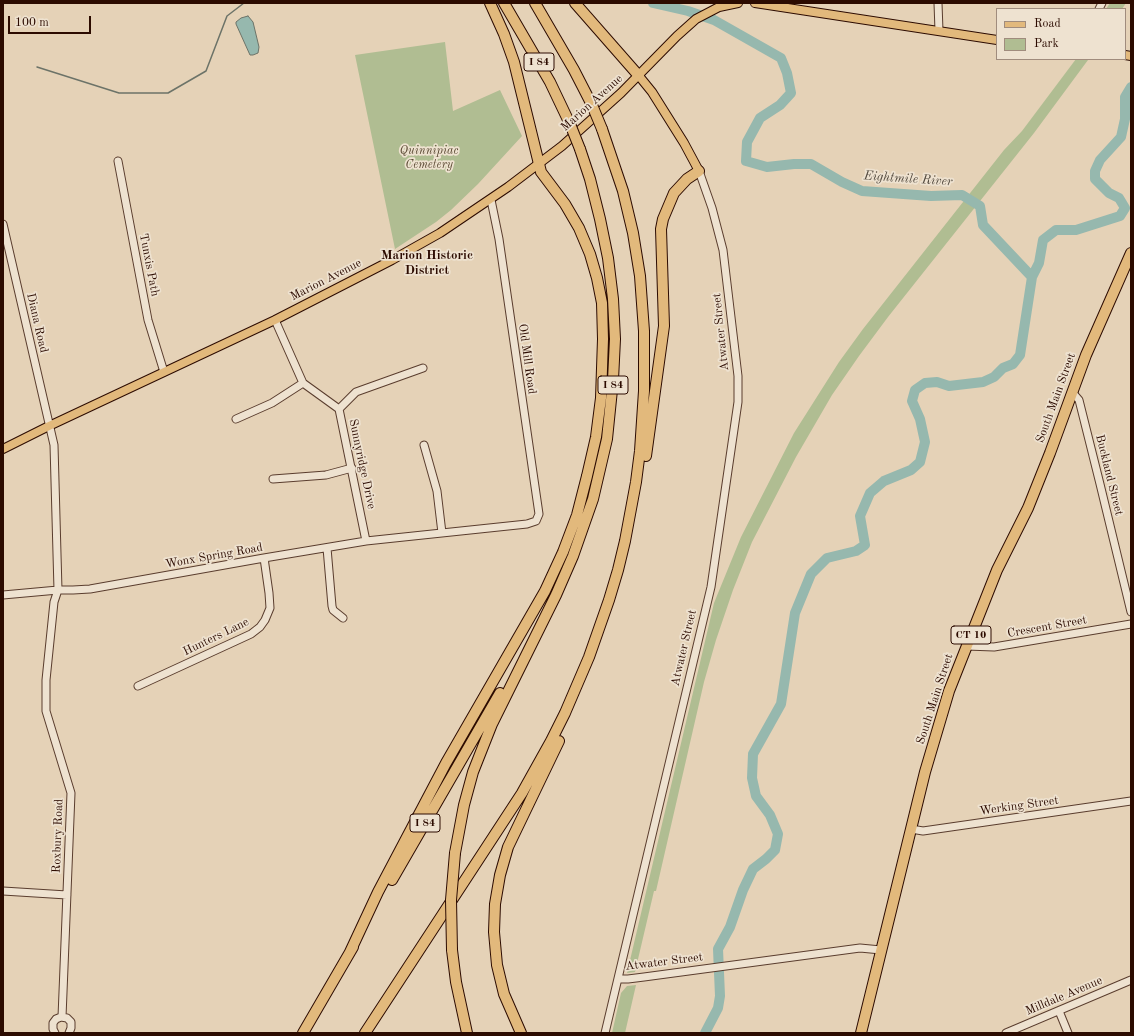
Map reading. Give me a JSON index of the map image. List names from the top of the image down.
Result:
{
  "streets": {
    "highway": ["I 84", "South Main Street", "CT 10"],
    "main road": ["Marion Avenue", "Atwater Street"],
    "street": [
      "Tunxis Path",
      "Diana Road",
      "Old Mill Road",
      "Sunnyridge Drive",
      "Buckland Street",
      "Wonx Spring Road",
      "Crescent Street",
      "Hunters Lane",
      "Werking Street",
      "Roxbury Road",
      "Milldale Avenue"
    ]
  },
  "crossings": [
    ["Marion Avenue", "Tunxis Path"],
    ["Marion Avenue", "Diana Road"],
    ["Marion Avenue", "Atwater Street"],
    ["Marion Avenue", "Old Mill Road"],
    ["Atwater Street", "South Main Street"],
    ["Old Mill Road", "Wonx Spring Road"],
    ["South Main Street", "Buckland Street"],
    ["South Main Street", "Crescent Street"],
    ["South Main Street", "Werking Street"],
    ["Sunnyridge Drive", "Wonx Spring Road"],
    ["Wonx Spring Road", "Hunters Lane"],
    ["Wonx Spring Road", "Roxbury Road"]
  ],
  "districts": ["Marion Historic District"],
  "water": ["Eightmile River"],
  "parks": ["Quinnipiac Cemetery"],
  "legend": ["Road", "Park"],
  "scale_bar": "100 m"
}
